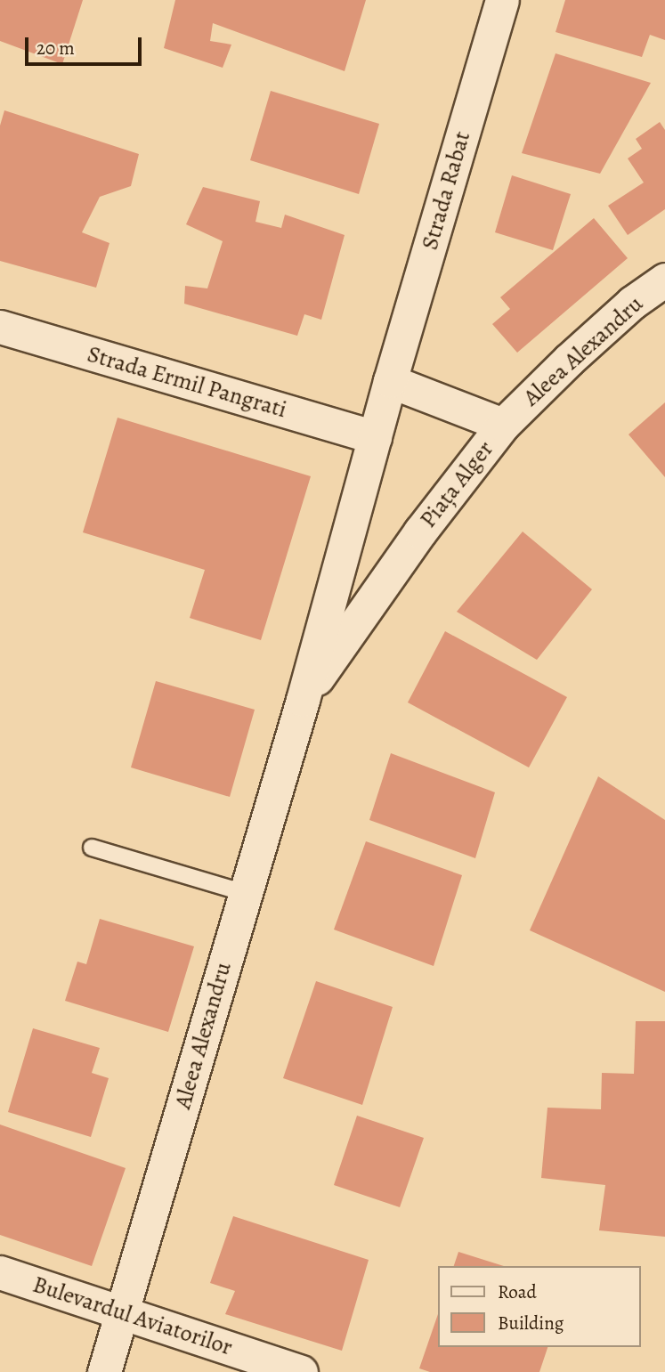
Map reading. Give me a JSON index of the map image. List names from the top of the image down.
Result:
{
  "streets": {
    "street": [
      "Strada Rabat",
      "Aleea Alexandru",
      "Strada Ermil Pangrati",
      "Piața Alger",
      "Bulevardul Aviatorilor"
    ]
  },
  "crossings": [
    ["Strada Rabat", "Piața Alger"],
    ["Aleea Alexandru", "Piața Alger"],
    ["Aleea Alexandru", "Bulevardul Aviatorilor"]
  ],
  "legend": ["Road", "Building"],
  "scale_bar": "20 m"
}
